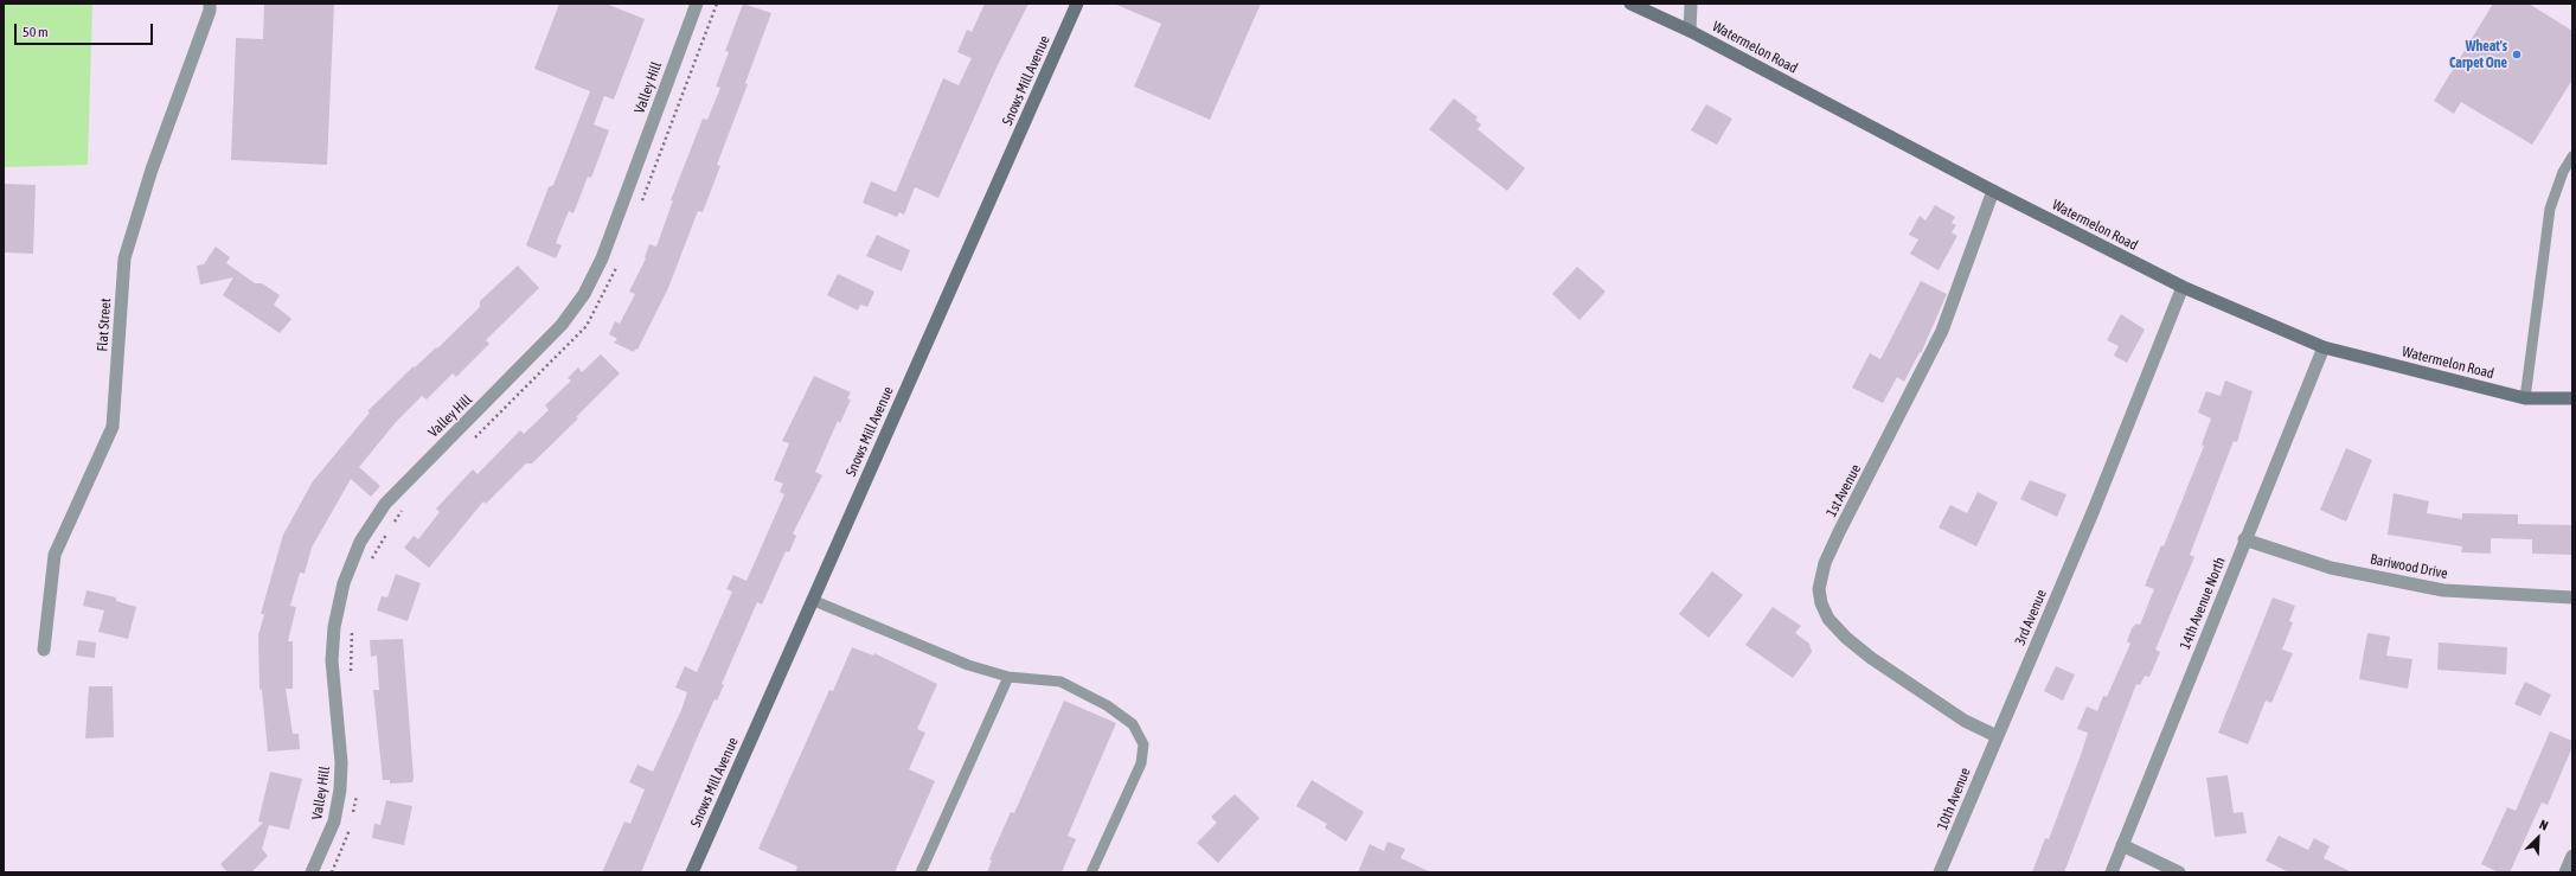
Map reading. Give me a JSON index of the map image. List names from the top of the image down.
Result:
{
  "streets": {
    "main road": ["Watermelon Road", "Snows Mill Avenue"],
    "street": [
      "Valley Hill",
      "Flat Street",
      "1st Avenue",
      "Bariwood Drive",
      "14th Avenue North",
      "3rd Avenue",
      "10th Avenue"
    ]
  },
  "crossings": [
    ["Watermelon Road", "1st Avenue"],
    ["Watermelon Road", "14th Avenue North"],
    ["Watermelon Road", "3rd Avenue"],
    ["1st Avenue", "3rd Avenue"],
    ["1st Avenue", "10th Avenue"],
    ["Bariwood Drive", "14th Avenue North"],
    ["3rd Avenue", "10th Avenue"]
  ],
  "places": ["Wheat's Carpet One"],
  "scale_bar": "50 m",
  "north": "top right"
}
